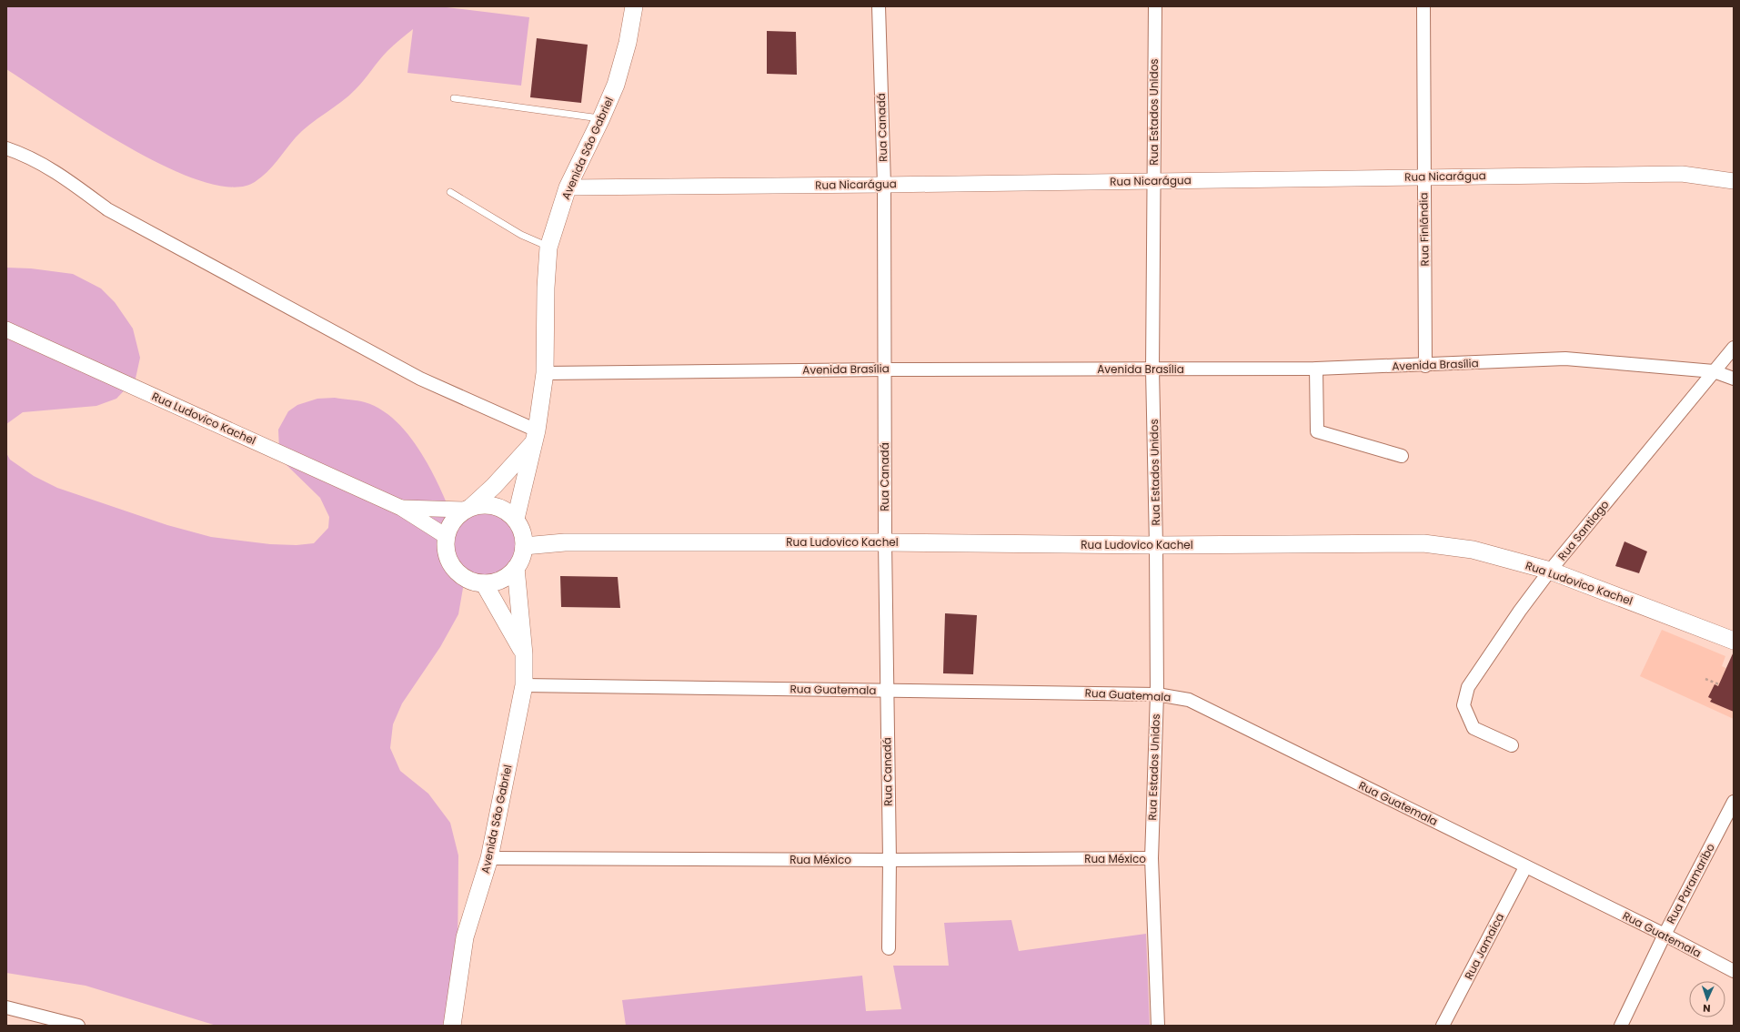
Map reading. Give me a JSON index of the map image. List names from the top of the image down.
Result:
{
  "streets": {
    "main road": ["Avenida São Gabriel", "Rua Ludovico Kachel"],
    "street": [
      "Rua Estados Unidos",
      "Rua Canadá",
      "Rua Nicarágua",
      "Rua Finlândia",
      "Avenida Brasília",
      "Rua Santiago",
      "Rua Guatemala",
      "Rua México",
      "Rua Paramaribo",
      "Rua Jamaica"
    ]
  },
  "crossings": [
    ["Rua Estados Unidos", "Rua Nicarágua"],
    ["Rua Estados Unidos", "Avenida Brasília"],
    ["Rua Estados Unidos", "Rua Ludovico Kachel"],
    ["Rua Estados Unidos", "Rua Guatemala"],
    ["Rua Estados Unidos", "Rua México"],
    ["Rua Canadá", "Rua Nicarágua"],
    ["Rua Canadá", "Avenida Brasília"],
    ["Rua Canadá", "Rua Ludovico Kachel"],
    ["Rua Canadá", "Rua Guatemala"],
    ["Rua Canadá", "Rua México"],
    ["Avenida São Gabriel", "Rua Nicarágua"],
    ["Avenida São Gabriel", "Avenida Brasília"],
    ["Avenida São Gabriel", "Rua Ludovico Kachel"],
    ["Avenida São Gabriel", "Rua Guatemala"],
    ["Avenida São Gabriel", "Rua México"],
    ["Rua Nicarágua", "Rua Finlândia"],
    ["Rua Finlândia", "Avenida Brasília"],
    ["Avenida Brasília", "Rua Santiago"],
    ["Rua Ludovico Kachel", "Rua Santiago"],
    ["Rua Guatemala", "Rua Paramaribo"],
    ["Rua Guatemala", "Rua Jamaica"]
  ],
  "north": "bottom"
}
